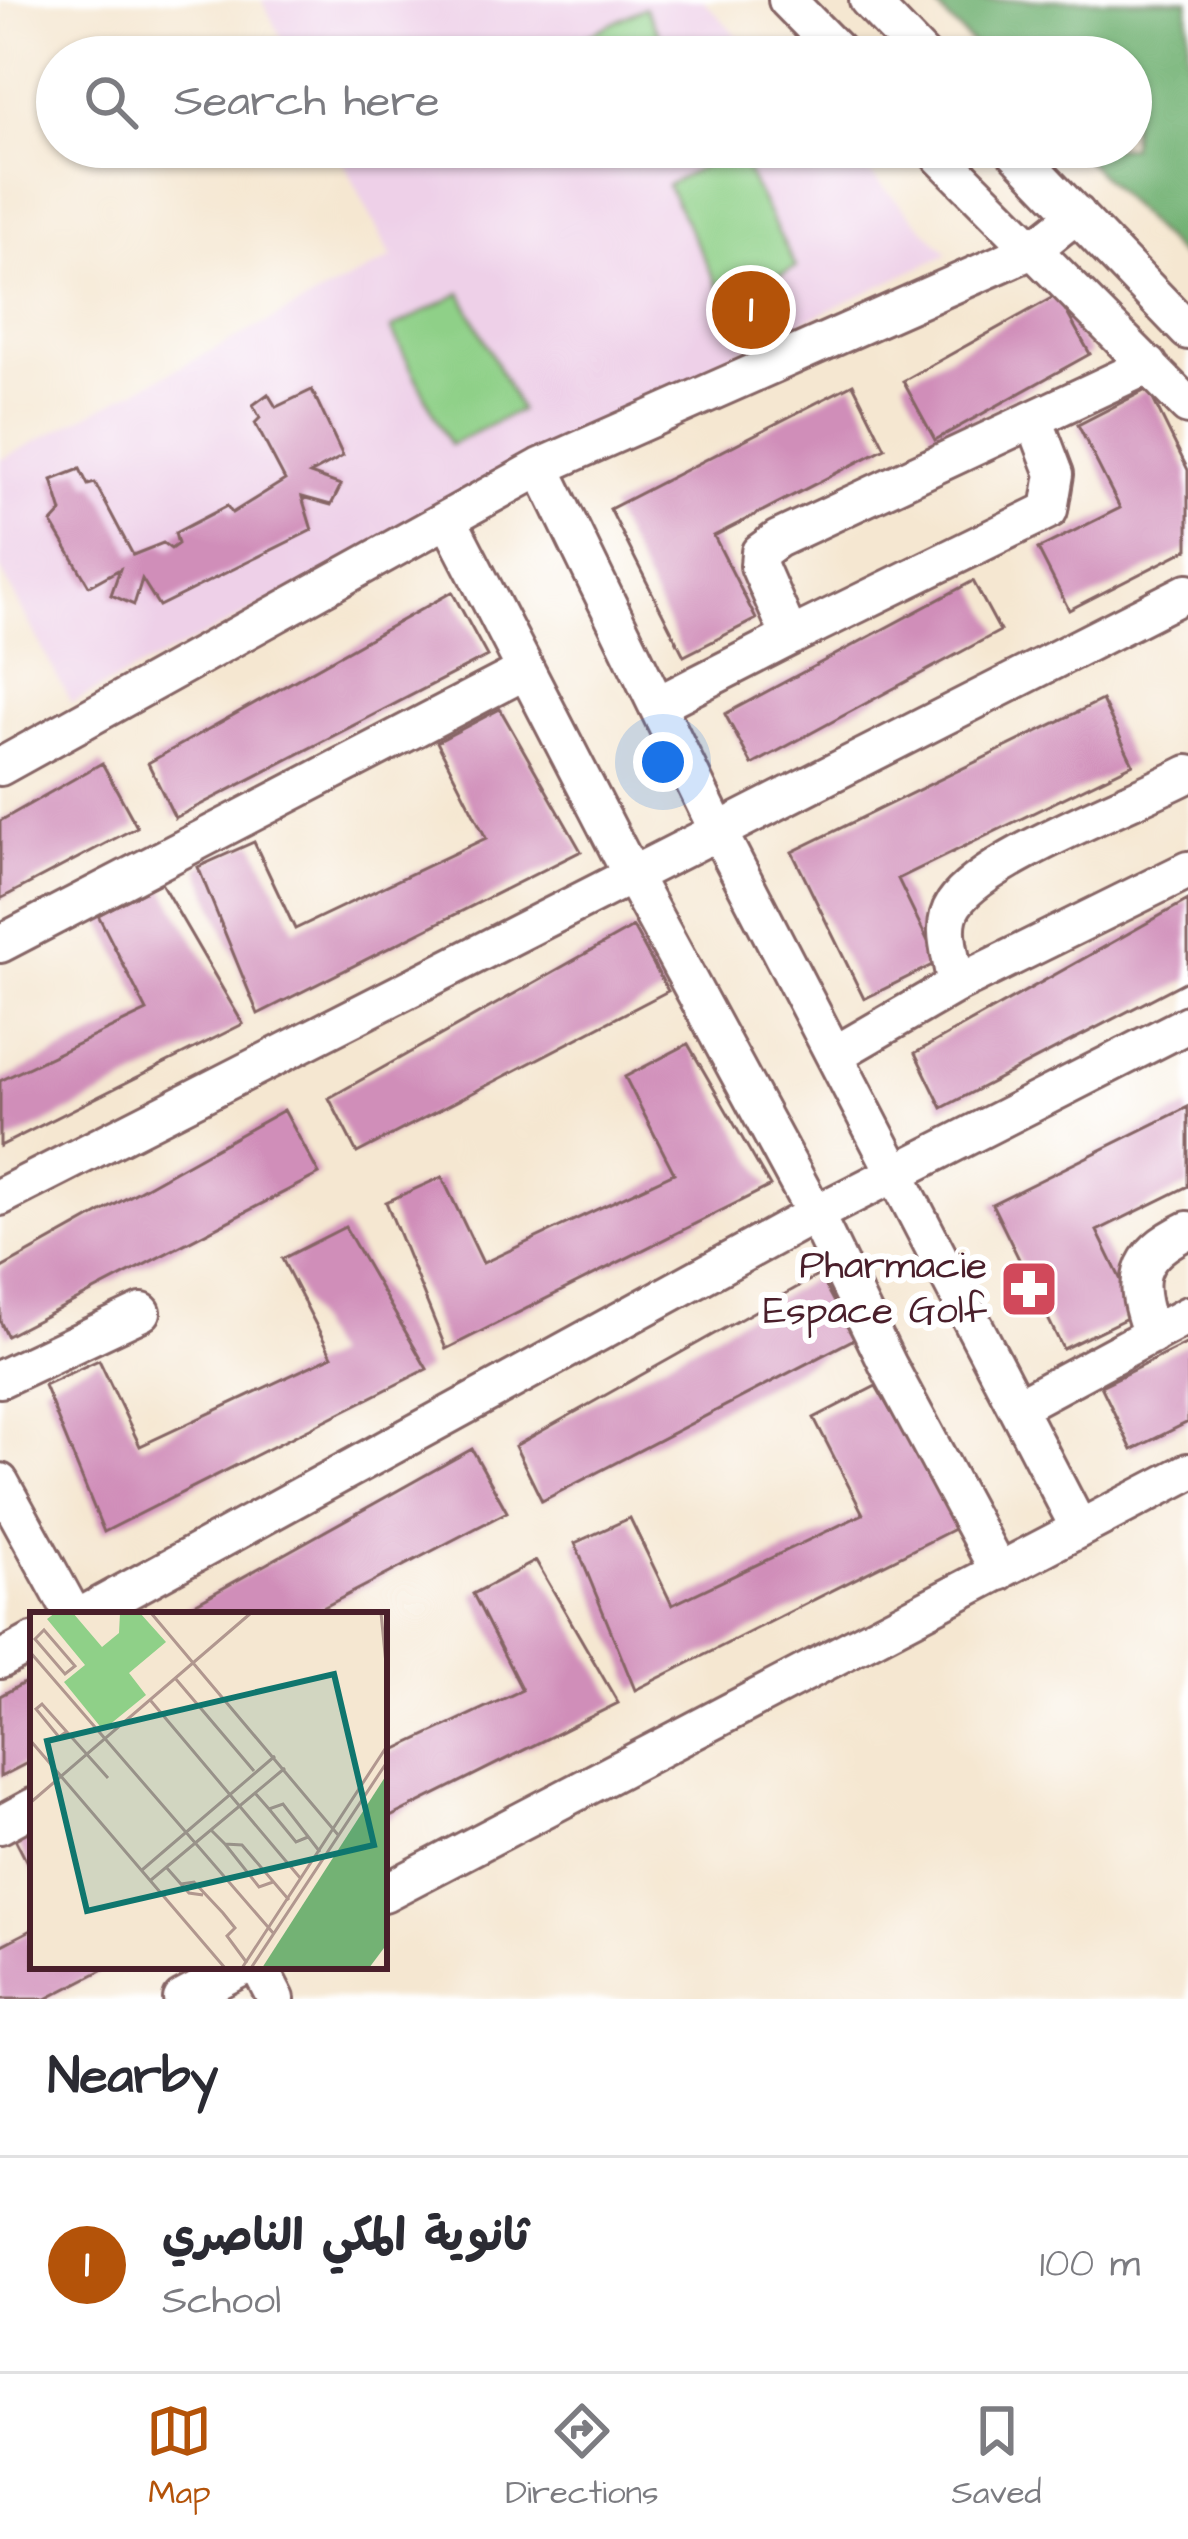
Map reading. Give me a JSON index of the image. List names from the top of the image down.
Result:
{
  "places": {
    "pharmacy": ["Pharmacie Espace Golf"]
  },
  "page": {
    "search": "Search here",
    "pins": "1",
    "heading": "Nearby",
    "list": [
      {
        "mark": "1",
        "name": "ثانوية المكي الناصري",
        "note": "School",
        "value": "100 m"
      }
    ],
    "nav": ["Map", "Directions", "Saved"]
  }
}
